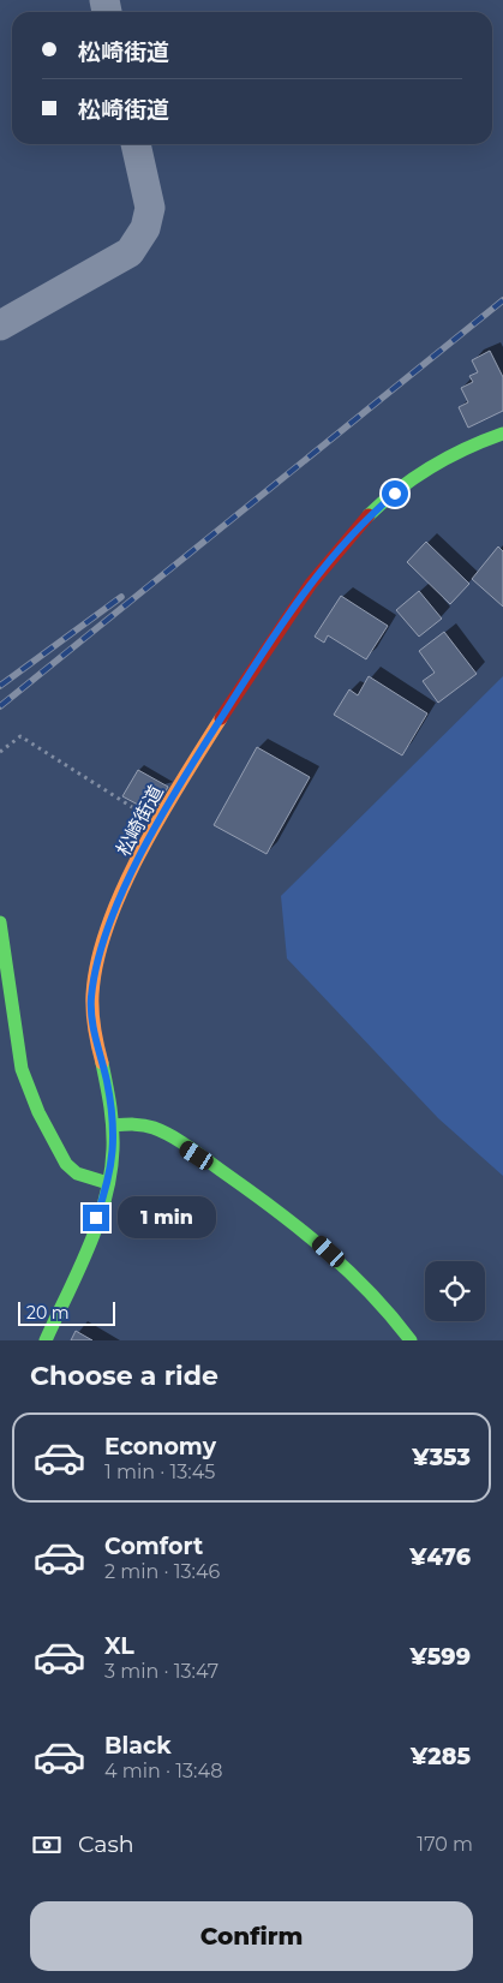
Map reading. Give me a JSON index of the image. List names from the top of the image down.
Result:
{
  "streets": {
    "main road": ["松崎街道"]
  },
  "scale_bar": "20 m",
  "page": {
    "banner": ["松崎街道", "松崎街道"],
    "bubble": "1 min",
    "scale": "20 m",
    "heading": "Choose a ride",
    "list": [
      {
        "name": "Economy",
        "note": "1 min · 13:45",
        "value": "¥353"
      },
      {
        "name": "Comfort",
        "note": "2 min · 13:46",
        "value": "¥476"
      },
      {
        "name": "XL",
        "note": "3 min · 13:47",
        "value": "¥599"
      },
      {
        "name": "Black",
        "note": "4 min · 13:48",
        "value": "¥285"
      }
    ],
    "pay": ["Cash", "170 m"],
    "buttons": "Confirm"
  }
}
